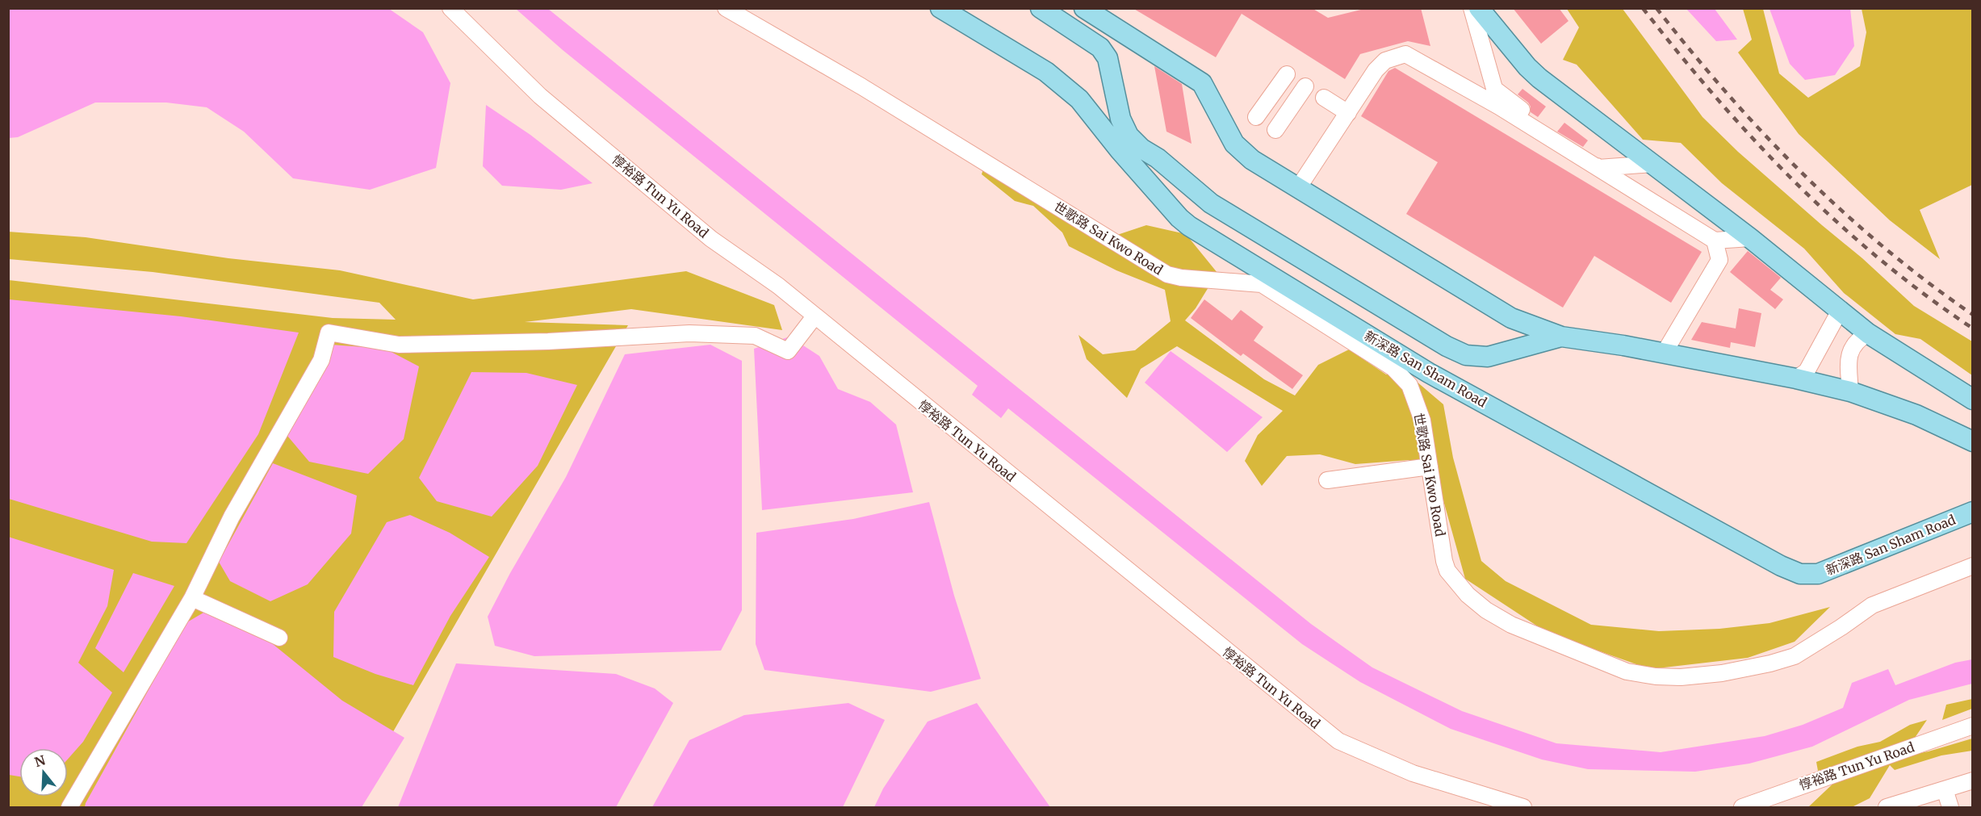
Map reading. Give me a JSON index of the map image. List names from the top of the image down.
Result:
{
  "streets": {
    "main road": ["新深路 San Sham Road"],
    "street": ["惇裕路 Tun Yu Road", "世歌路 Sai Kwo Road"]
  },
  "north": "top"
}
